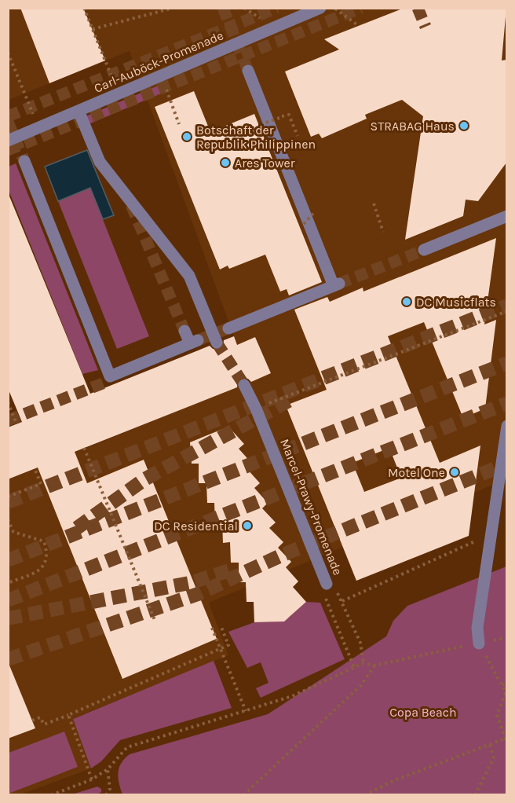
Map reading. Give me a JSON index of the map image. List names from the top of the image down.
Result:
{
  "streets": {
    "street": ["Carl-Auböck-Promenade", "Marcel-Prawy-Promenade"]
  },
  "parks": ["Copa Beach"],
  "places": [
    "STRABAG Haus",
    "Botschaft der Republik Philippinen",
    "Ares Tower",
    "DC Musicflats",
    "Motel One",
    "DC Residential"
  ]
}
